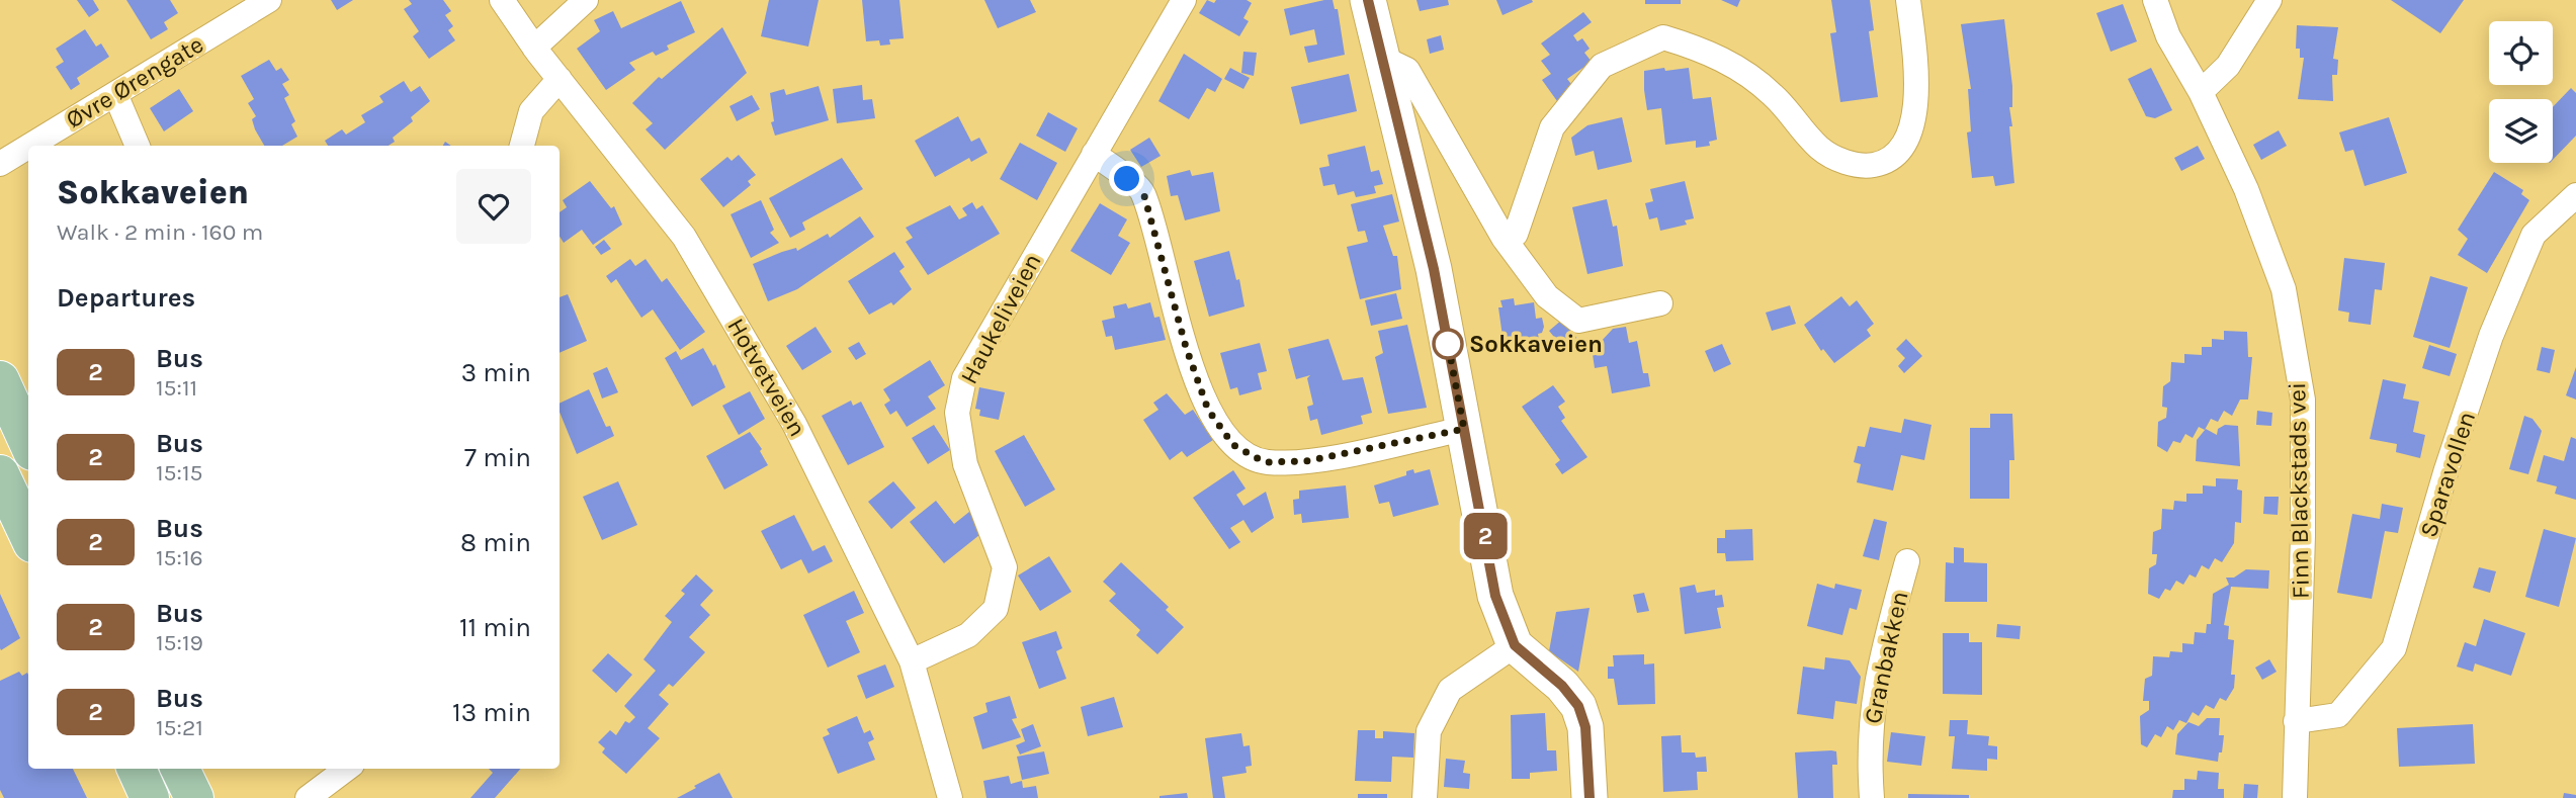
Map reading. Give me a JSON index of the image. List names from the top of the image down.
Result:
{
  "streets": {
    "street": [
      "Øvre Ørengate",
      "Haukeliveien",
      "Hotvetveien",
      "Sparavollen",
      "Finn Blackstads vei",
      "Granbakken"
    ]
  },
  "crossings": [
    ["Haukeliveien", "Hotvetveien"],
    ["Sparavollen", "Finn Blackstads vei"]
  ],
  "places": ["Sokkaveien"],
  "lines": ["bus line 2"],
  "page": {
    "on_map": "2",
    "heading": [
      ["Sokkaveien", "Walk · 2 min · 160 m"],
      "Departures"
    ],
    "list": [
      {
        "mark": "2",
        "name": "Bus",
        "note": "15:11",
        "value": "3 min"
      },
      {
        "mark": "2",
        "name": "Bus",
        "note": "15:15",
        "value": "7 min"
      },
      {
        "mark": "2",
        "name": "Bus",
        "note": "15:16",
        "value": "8 min"
      },
      {
        "mark": "2",
        "name": "Bus",
        "note": "15:19",
        "value": "11 min"
      },
      {
        "mark": "2",
        "name": "Bus",
        "note": "15:21",
        "value": "13 min"
      }
    ]
  }
}
